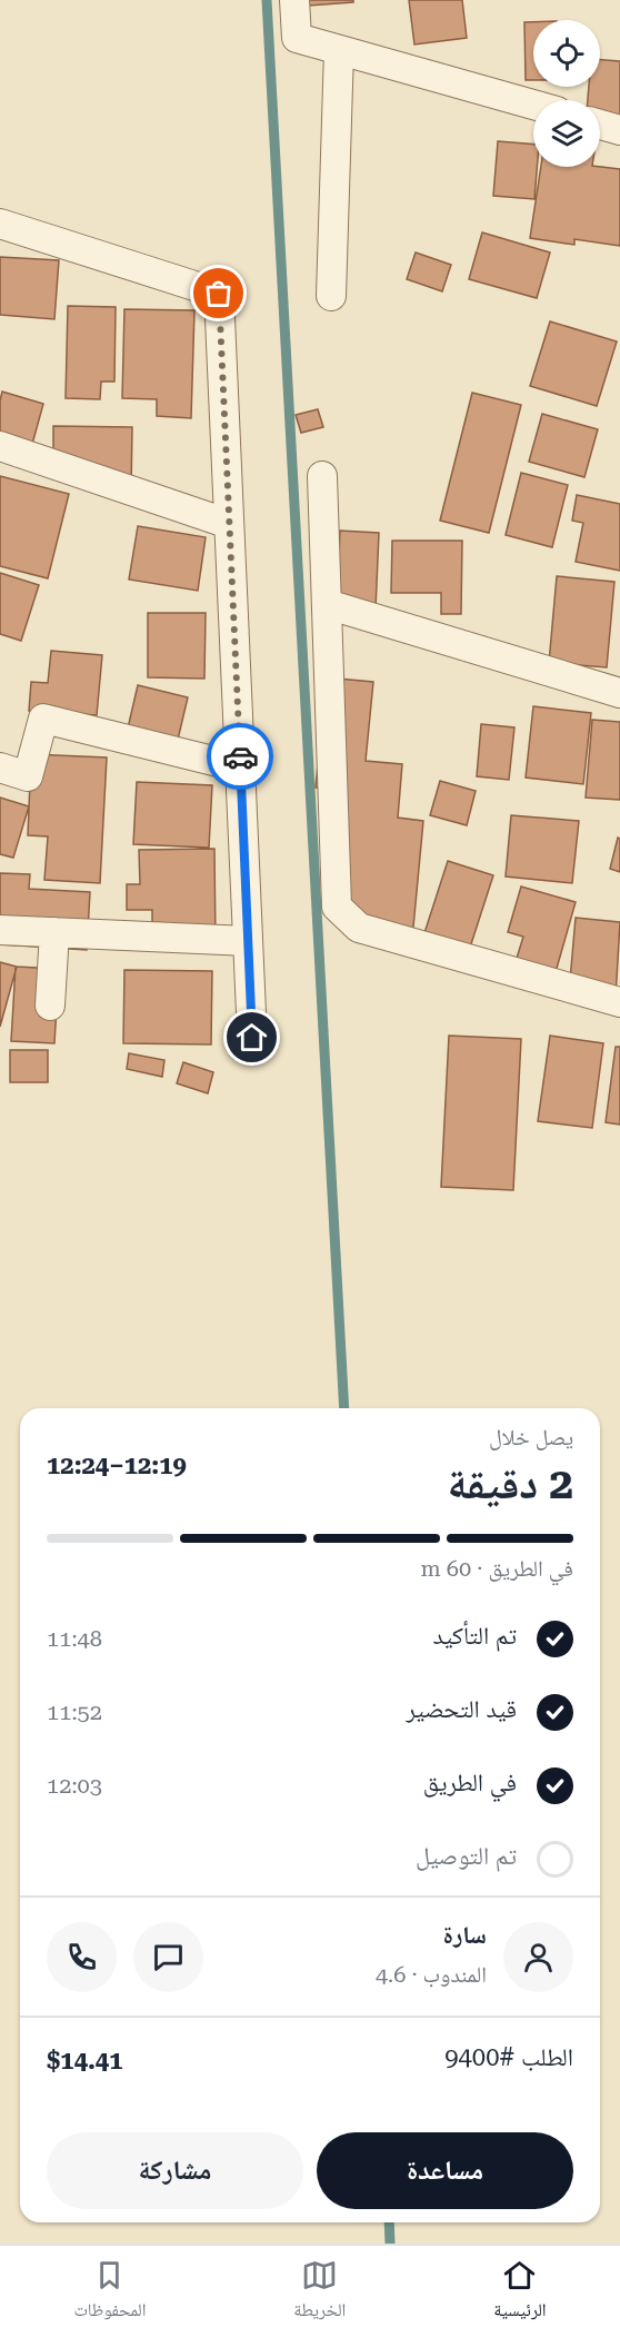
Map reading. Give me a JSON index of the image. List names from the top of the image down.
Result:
{
  "page": {
    "heading": ["2 دقيقة", "يصل خلال", "12:19–12:24"],
    "panel": [
      "سارة",
      "المندوب · 4.6",
      "الطلب #9400",
      "$14.41"
    ],
    "bar": "في الطريق · 60 m",
    "list": [
      ["تم التأكيد", "11:48"],
      ["قيد التحضير", "11:52"],
      ["في الطريق", "12:03"],
      "تم التوصيل"
    ],
    "buttons": ["مساعدة", "مشاركة"],
    "tabs": ["الرئيسية", "الخريطة", "المحفوظات"]
  }
}
